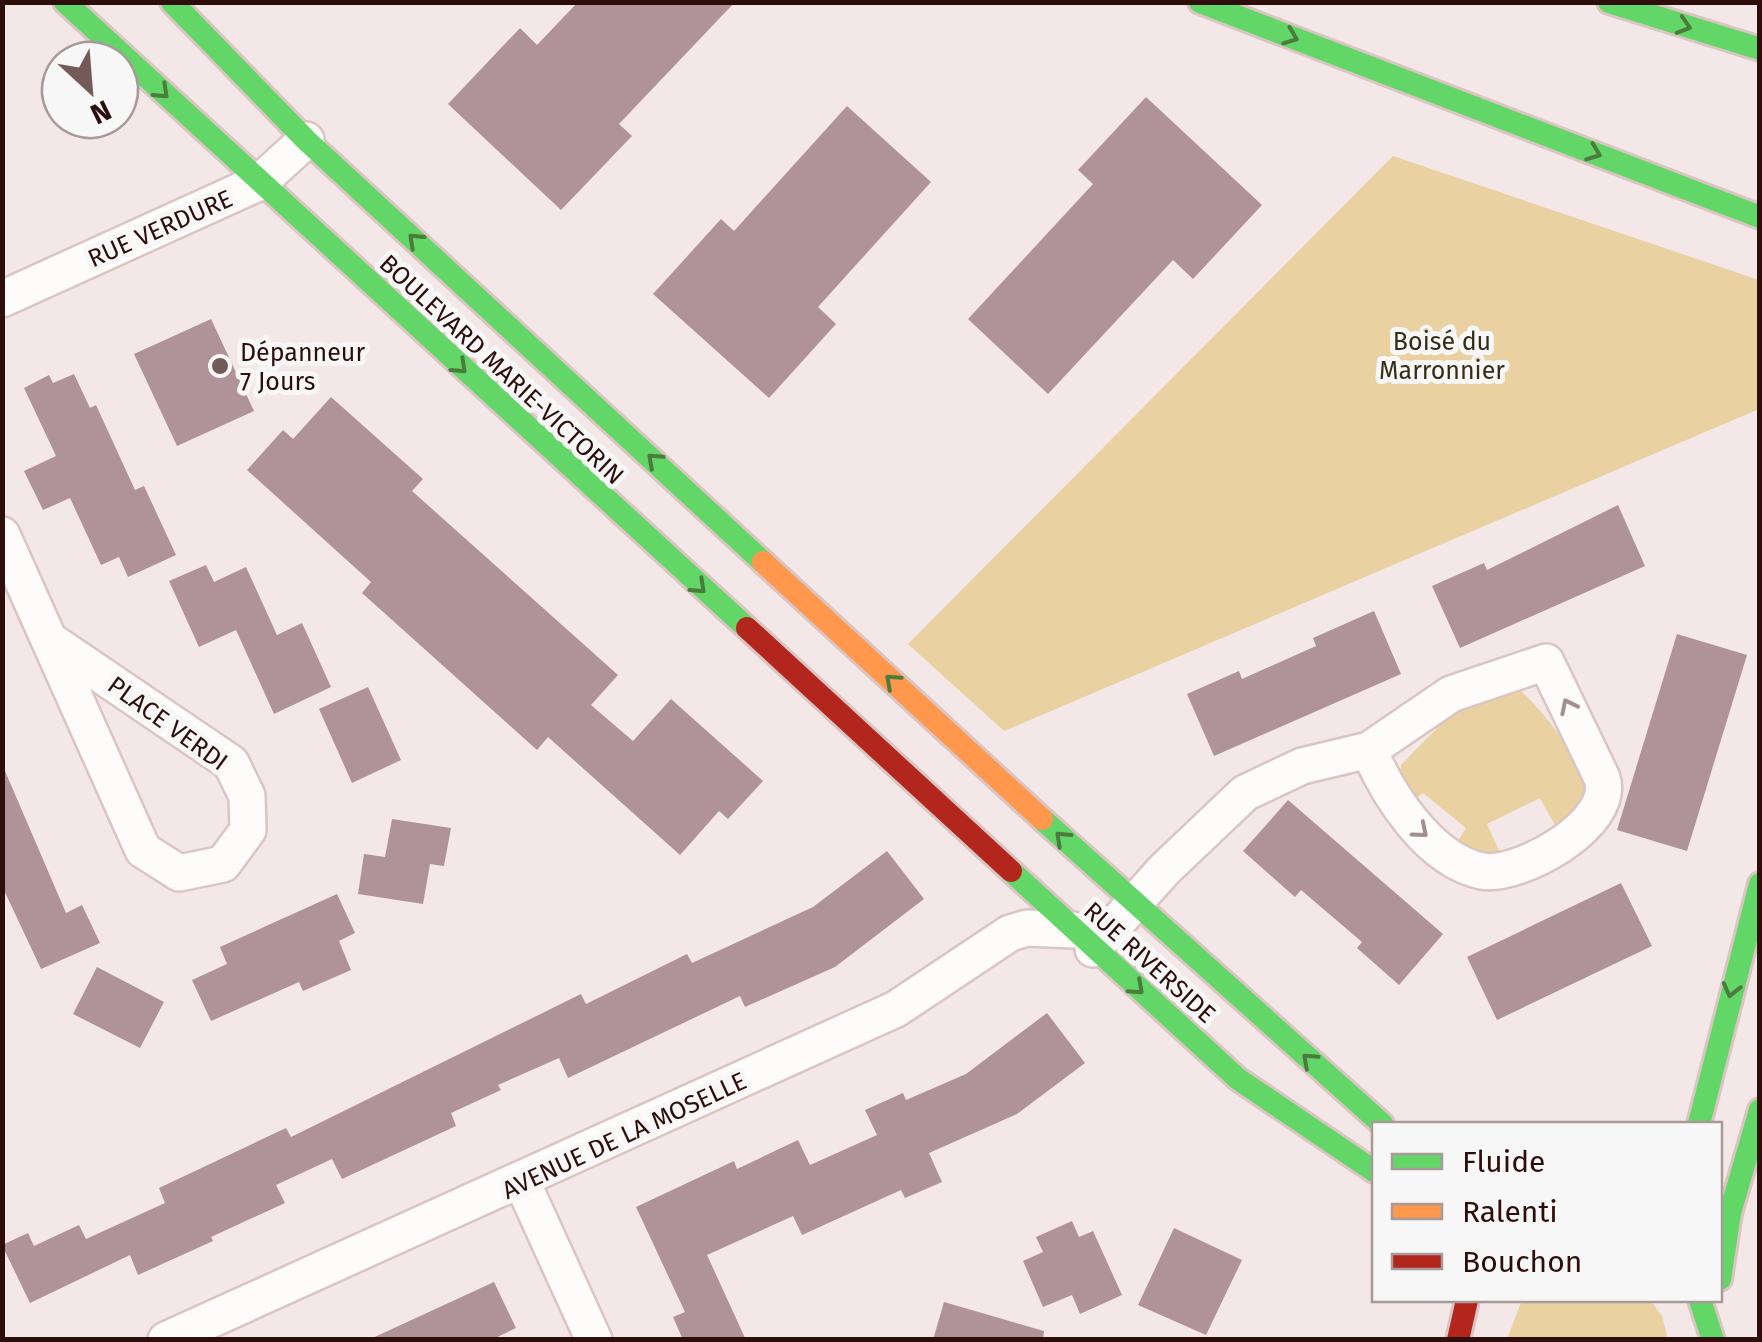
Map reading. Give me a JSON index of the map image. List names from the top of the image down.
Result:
{
  "streets": {
    "main road": ["BOULEVARD MARIE-VICTORIN", "RUE RIVERSIDE"],
    "street": ["RUE VERDURE", "PLACE VERDI", "AVENUE DE LA MOSELLE"]
  },
  "crossings": [
    ["RUE VERDURE", "BOULEVARD MARIE-VICTORIN"],
    ["BOULEVARD MARIE-VICTORIN", "RUE RIVERSIDE"],
    ["RUE RIVERSIDE", "AVENUE DE LA MOSELLE"]
  ],
  "parks": ["Boisé du Marronnier"],
  "places": ["Dépanneur 7 Jours"],
  "legend": ["Fluide", "Ralenti", "Bouchon"],
  "north": "bottom right"
}
